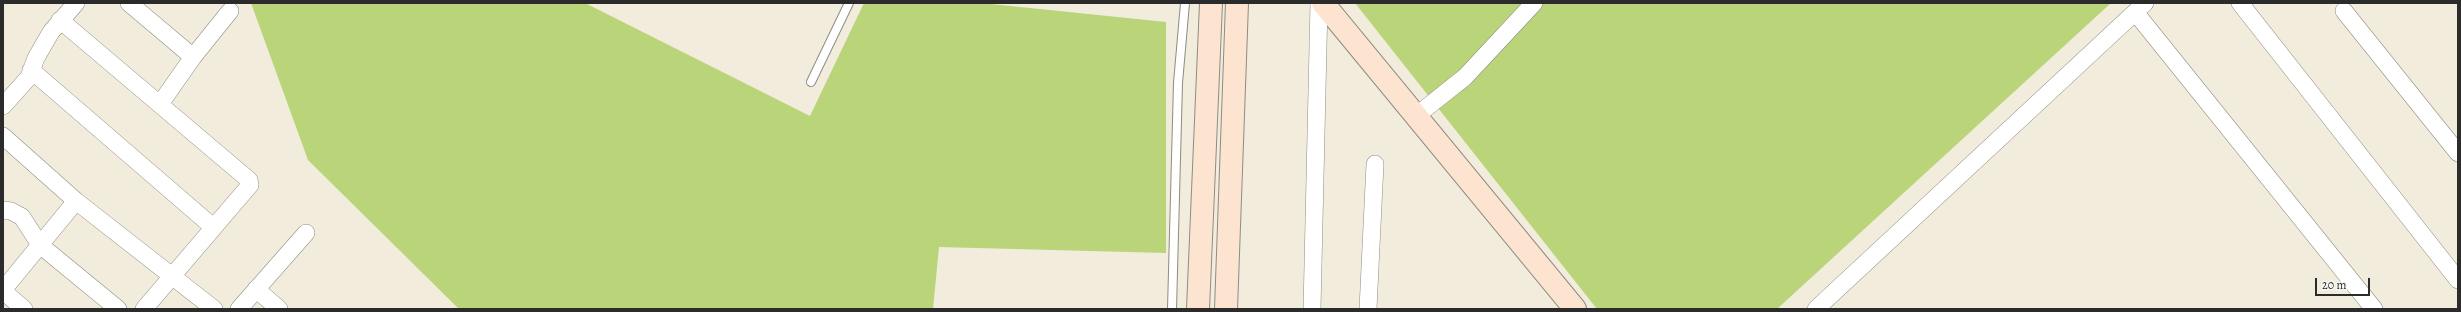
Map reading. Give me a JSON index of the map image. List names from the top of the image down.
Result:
{
  "scale_bar": "20 m"
}
